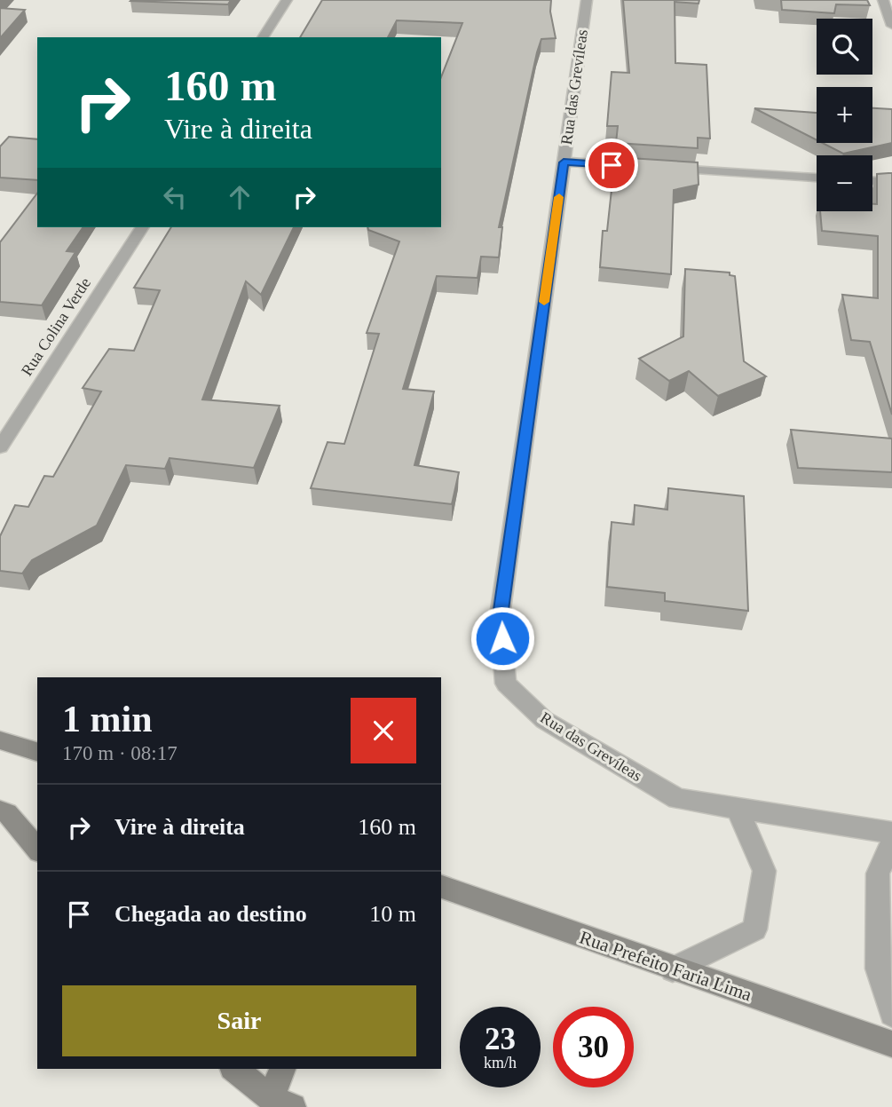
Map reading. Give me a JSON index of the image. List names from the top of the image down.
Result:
{
  "streets": {
    "main road": ["Rua Prefeito Faria Lima"],
    "street": ["Rua das Grevíleas", "Rua Colina Verde"]
  },
  "page": {
    "map_buttons": ["+", "−"],
    "turn": ["160 m", "Vire à direita"],
    "heading": ["1 min", "170 m · 08:17"],
    "list": [
      {
        "name": "Vire à direita",
        "value": "160 m"
      },
      {
        "name": "Chegada ao destino",
        "value": "10 m"
      }
    ],
    "buttons": "Sair",
    "speed": "23 km/h",
    "limit": "30"
  }
}
